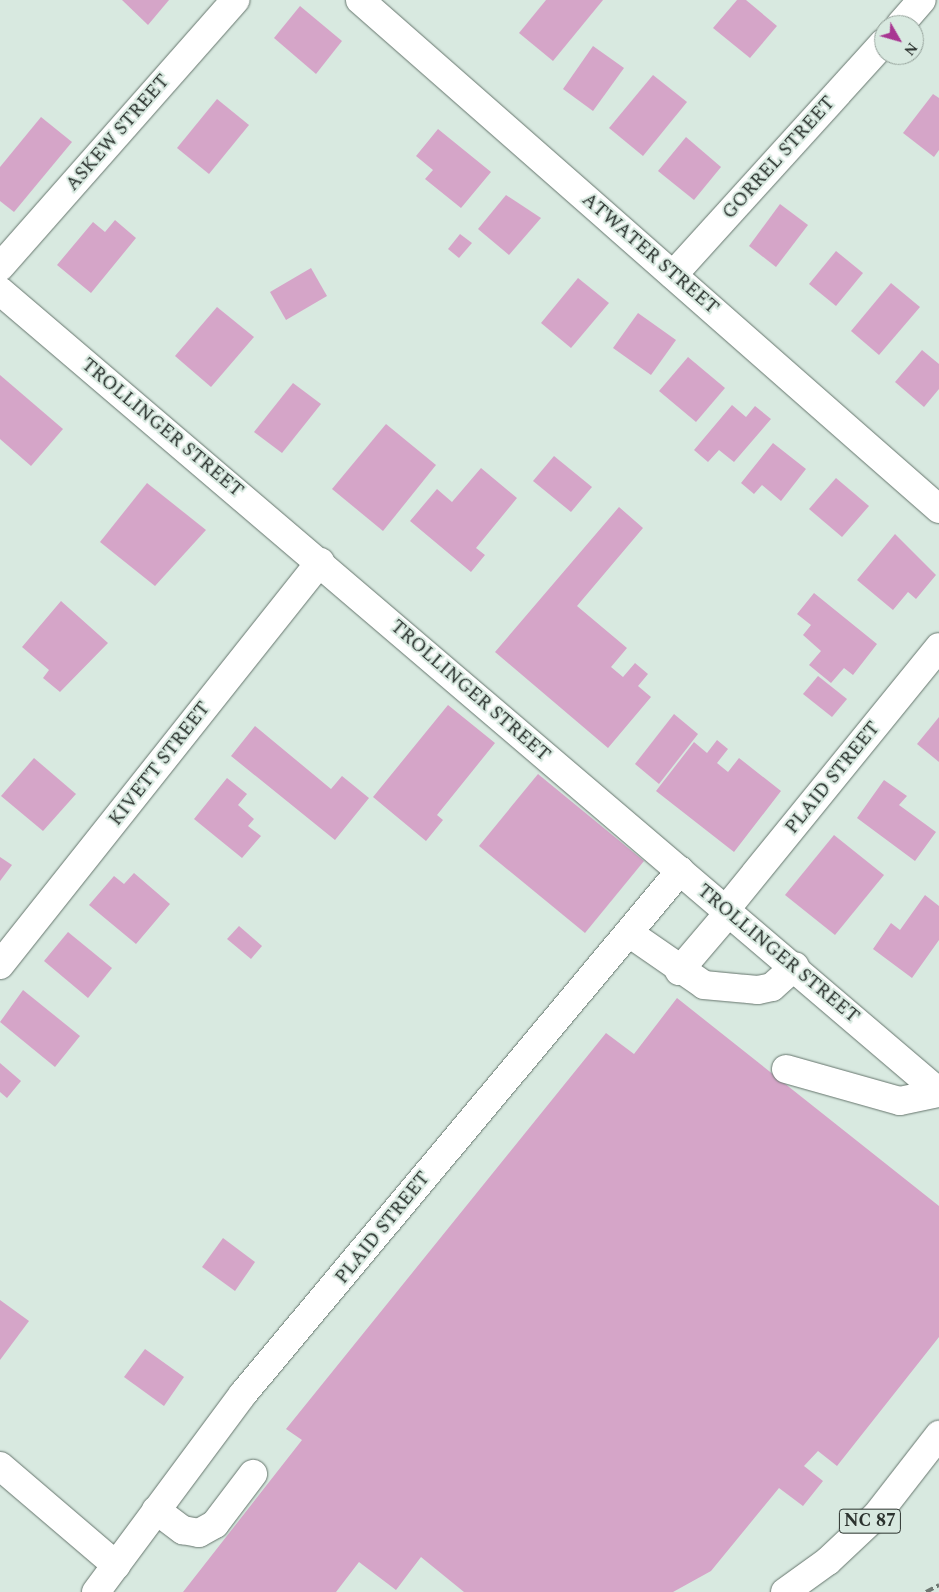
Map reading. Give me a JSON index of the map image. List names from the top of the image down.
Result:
{
  "streets": {
    "main road": [
      "ASKEW STREET",
      "GORREL STREET",
      "ATWATER STREET",
      "TROLLINGER STREET",
      "KIVETT STREET",
      "PLAID STREET",
      "NC 87"
    ]
  },
  "crossings": [
    ["GORREL STREET", "ATWATER STREET"],
    ["TROLLINGER STREET", "KIVETT STREET"],
    ["TROLLINGER STREET", "PLAID STREET"]
  ],
  "north": "bottom right"
}
